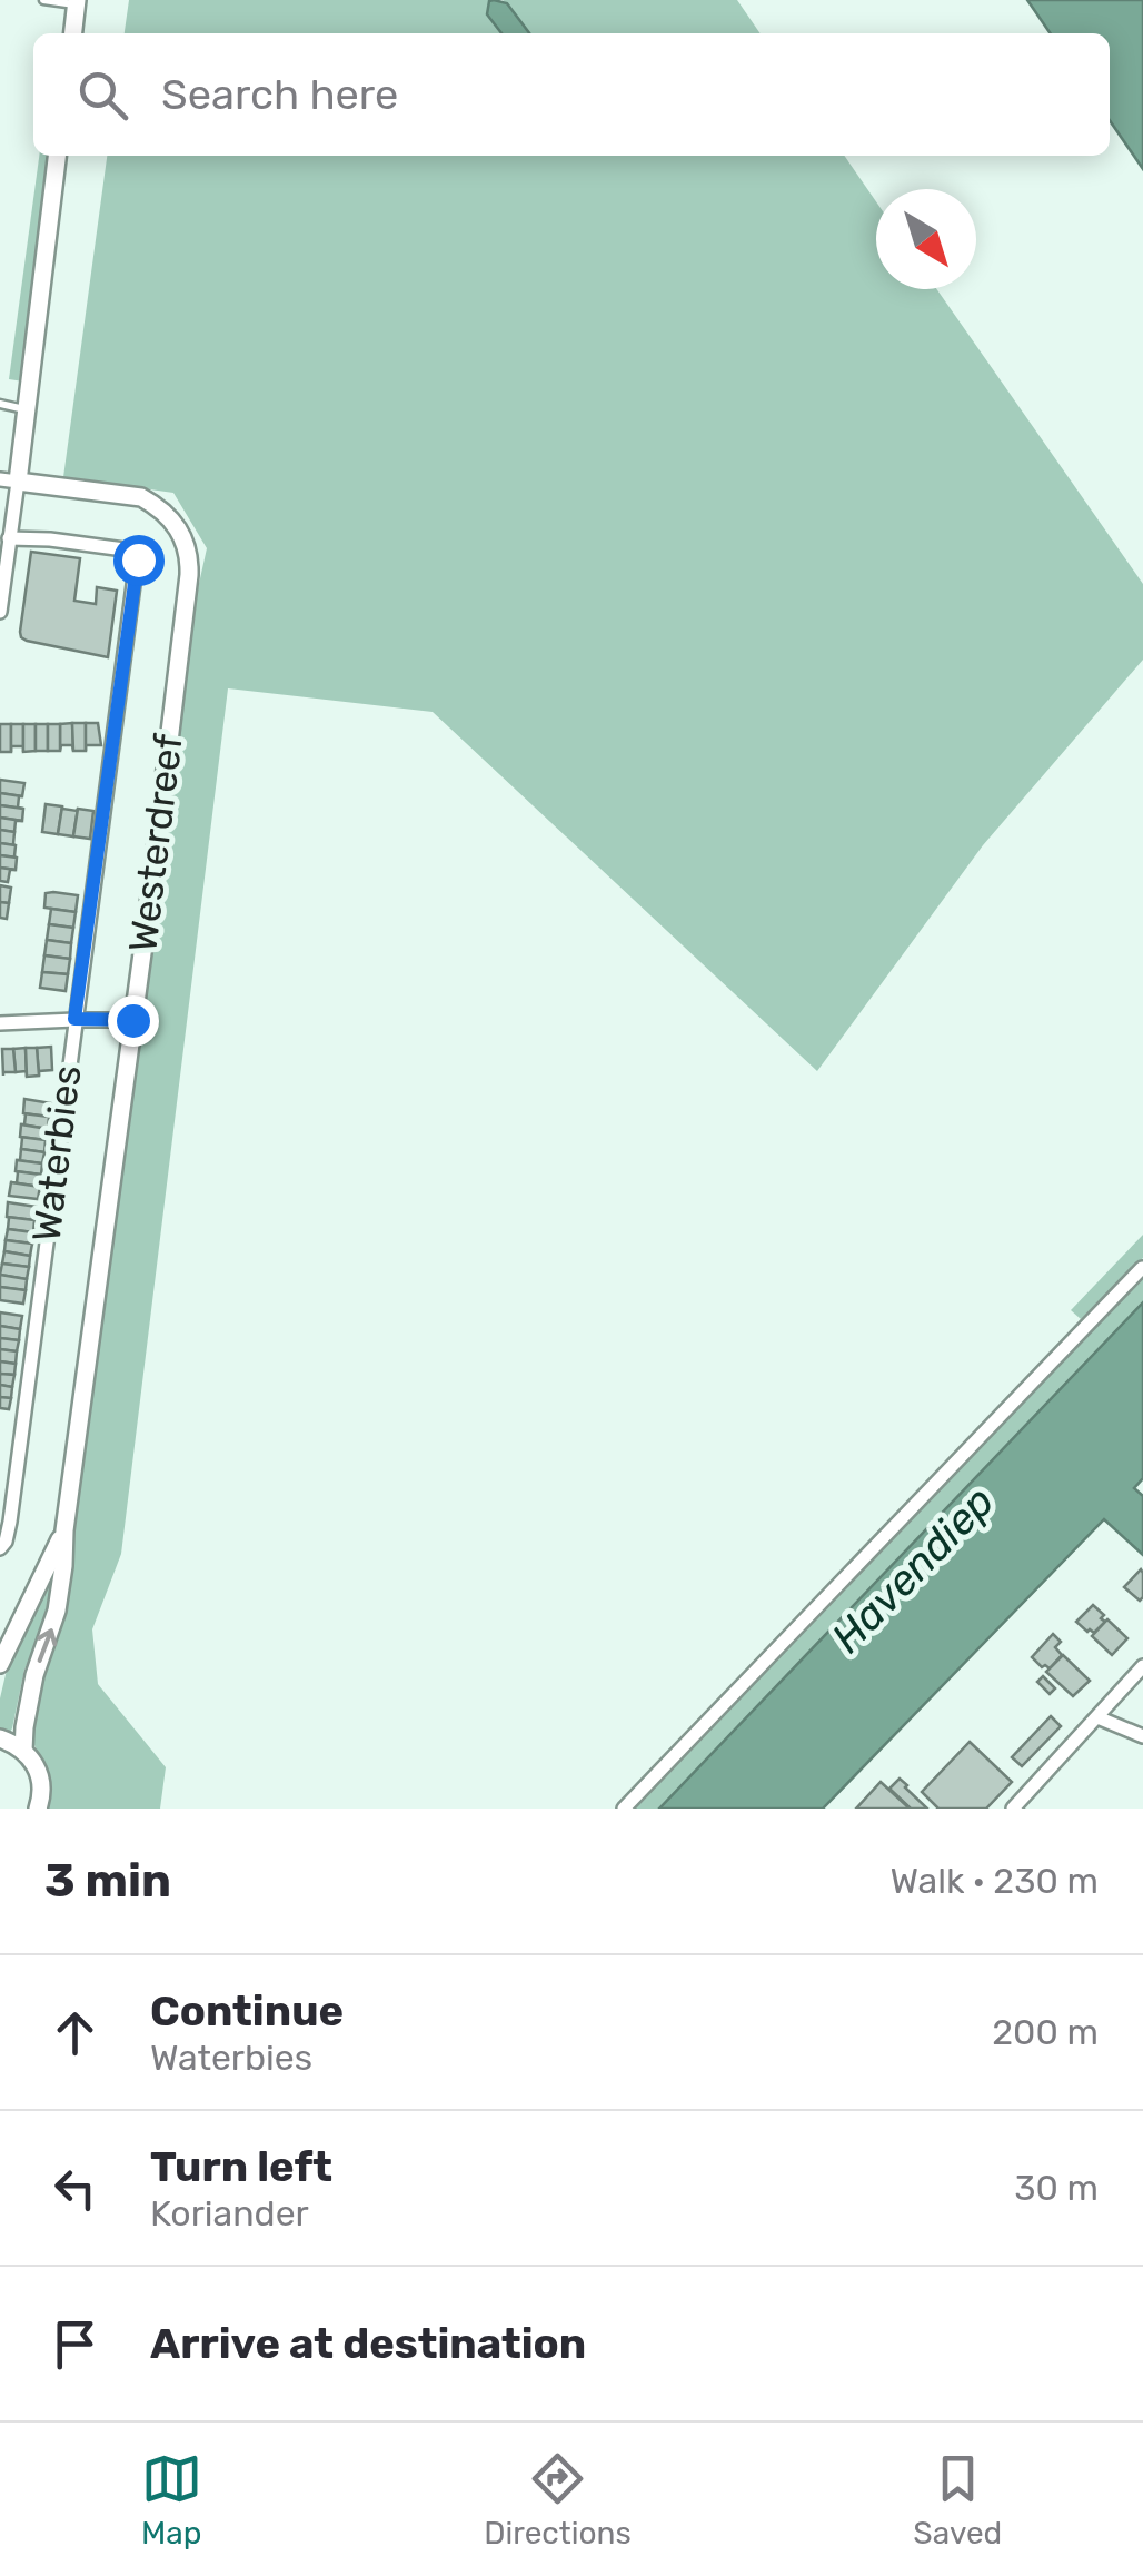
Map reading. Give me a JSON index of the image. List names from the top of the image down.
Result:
{
  "streets": {
    "street": ["Westerdreef", "Waterbies"]
  },
  "water": ["Havendiep"],
  "north": "bottom right",
  "page": {
    "search": "Search here",
    "heading": ["3 min", "Walk · 230 m"],
    "list": [
      ["Continue", "Waterbies", "200 m"],
      ["Turn left", "Koriander", "30 m"],
      "Arrive at destination"
    ],
    "nav": ["Map", "Directions", "Saved"]
  }
}
